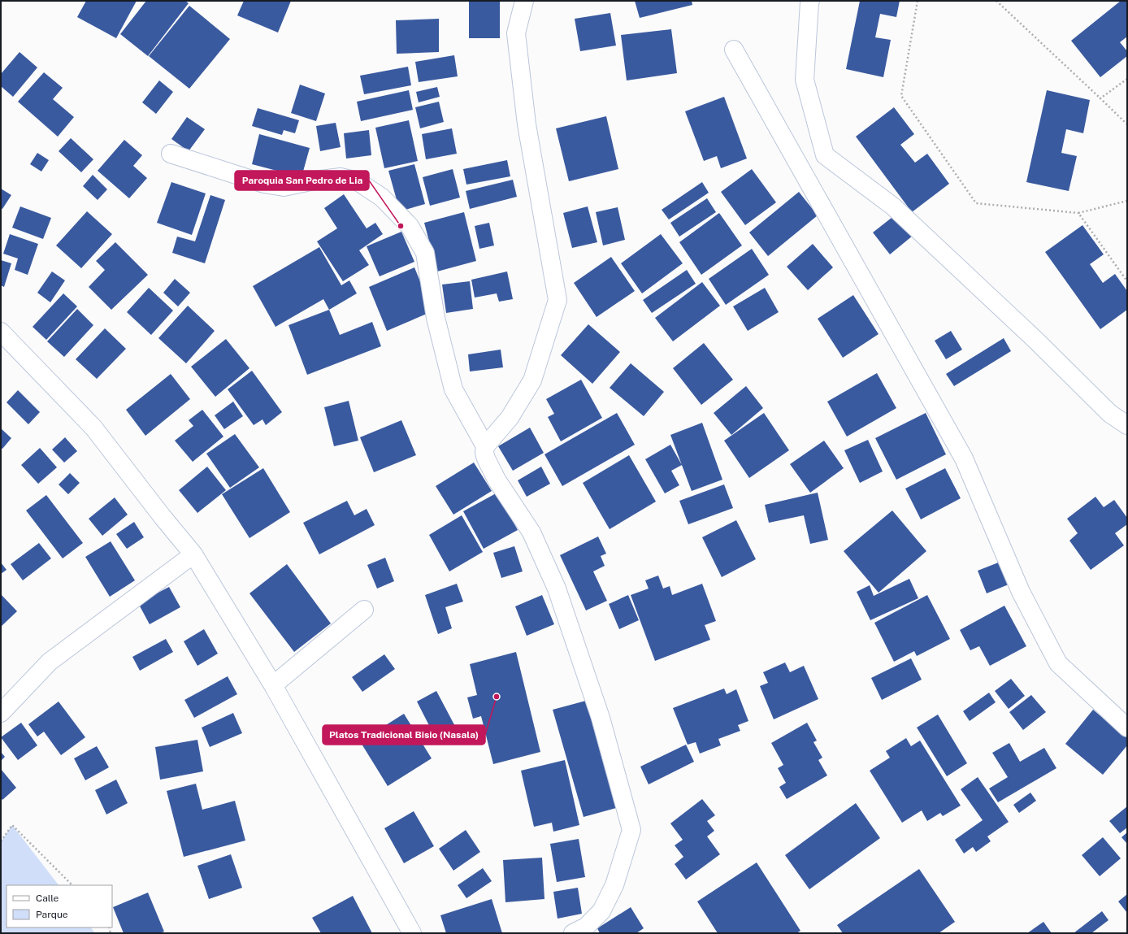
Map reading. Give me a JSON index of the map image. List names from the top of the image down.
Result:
{
  "places": ["Paroquia San Pedro de Lia", "Platos Tradicional Bisio (Nasala)"],
  "legend": ["Calle", "Parque"]
}
